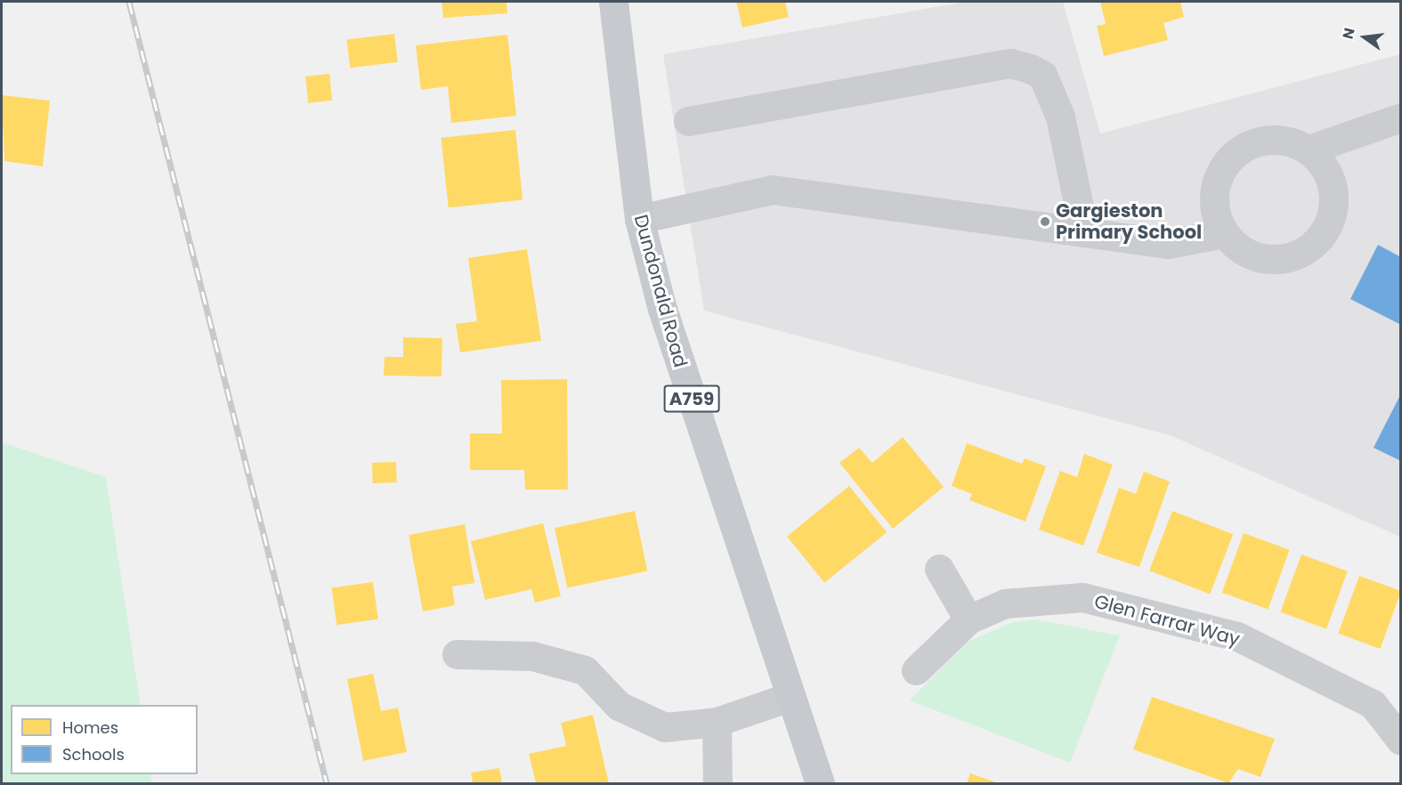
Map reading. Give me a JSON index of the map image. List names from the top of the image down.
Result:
{
  "streets": {
    "main road": ["Dundonald Road", "A759"],
    "street": ["Glen Farrar Way"]
  },
  "places": ["Gargieston Primary School"],
  "legend": ["Homes", "Schools"],
  "north": "left"
}
